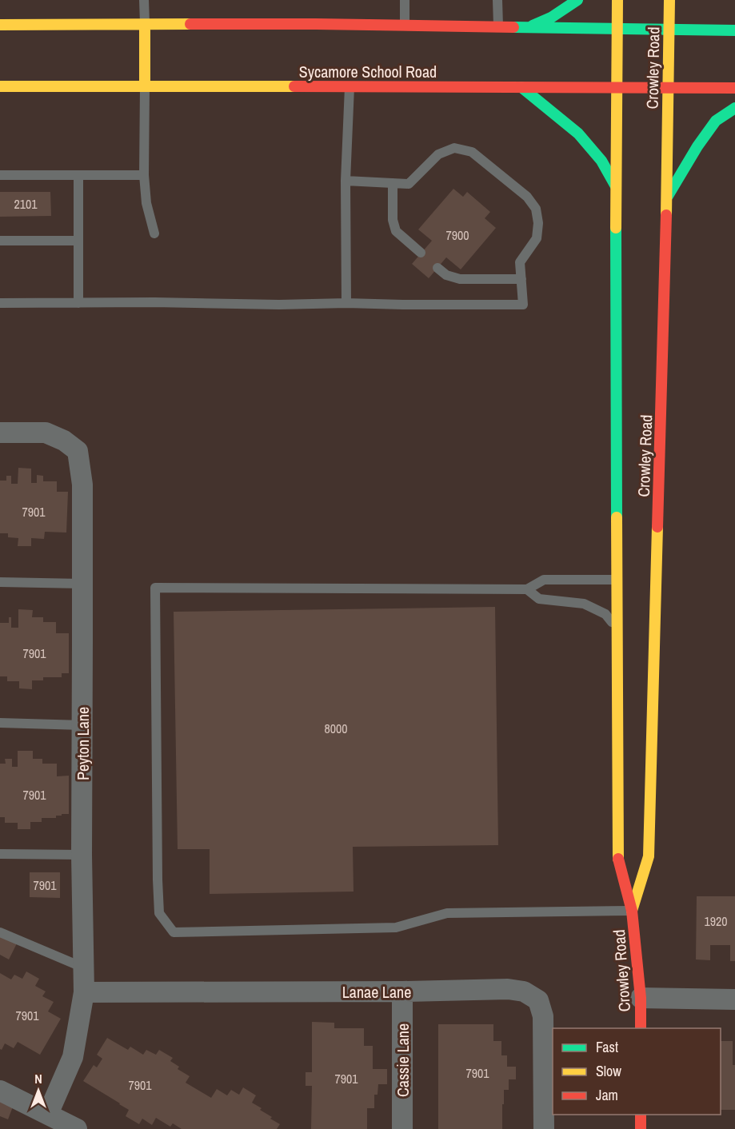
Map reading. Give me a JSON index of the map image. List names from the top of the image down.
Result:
{
  "streets": {
    "main road": ["Crowley Road", "Sycamore School Road"],
    "street": ["Peyton Lane", "Lanae Lane", "Cassie Lane"]
  },
  "crossings": [
    ["Crowley Road", "Sycamore School Road"],
    ["Peyton Lane", "Lanae Lane"],
    ["Lanae Lane", "Cassie Lane"]
  ],
  "house_numbers": [
    "2101",
    "7900",
    "7901",
    "7901",
    "8000",
    "7901",
    "7901",
    "1920",
    "7901",
    "7901",
    "7901",
    "7901"
  ],
  "legend": ["Fast", "Slow", "Jam"],
  "north": "top"
}
